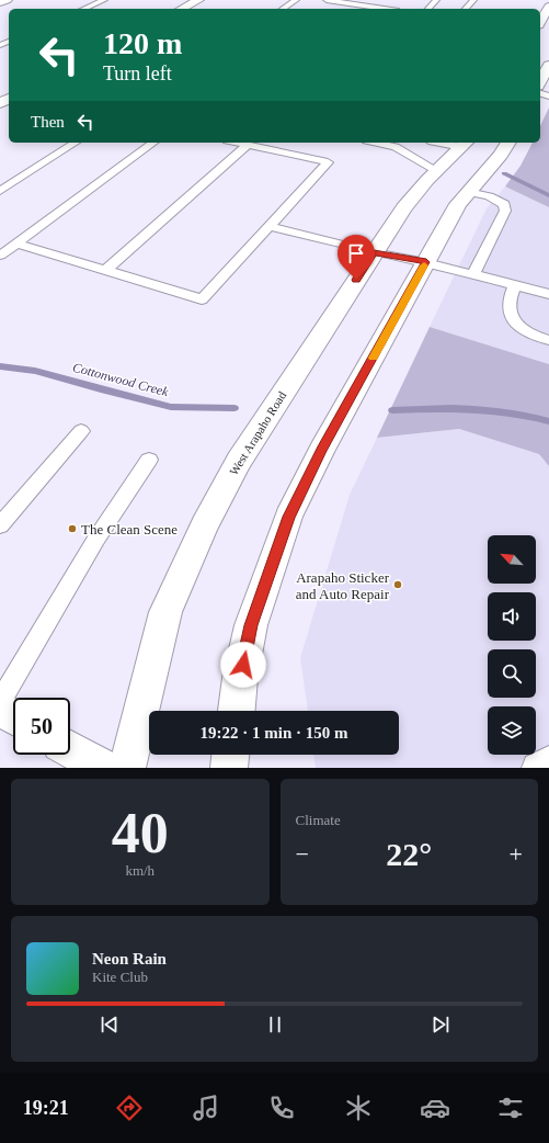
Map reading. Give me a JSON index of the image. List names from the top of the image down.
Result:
{
  "streets": {
    "main road": ["West Arapaho Road"]
  },
  "water": ["Cottonwood Creek"],
  "places": ["The Clean Scene", "Arapaho Sticker and Auto Repair"],
  "north": "top left",
  "page": {
    "turn": ["120 m", "Turn left"],
    "then": "Then",
    "limit": "50",
    "trip": "19:22 · 1 min · 150 m",
    "tile": [
      ["40", "km/h"],
      "Climate"
    ],
    "heat": ["−", "22°", "+"],
    "song": ["Neon Rain", "Kite Club"],
    "tabs": "19:21"
  }
}
